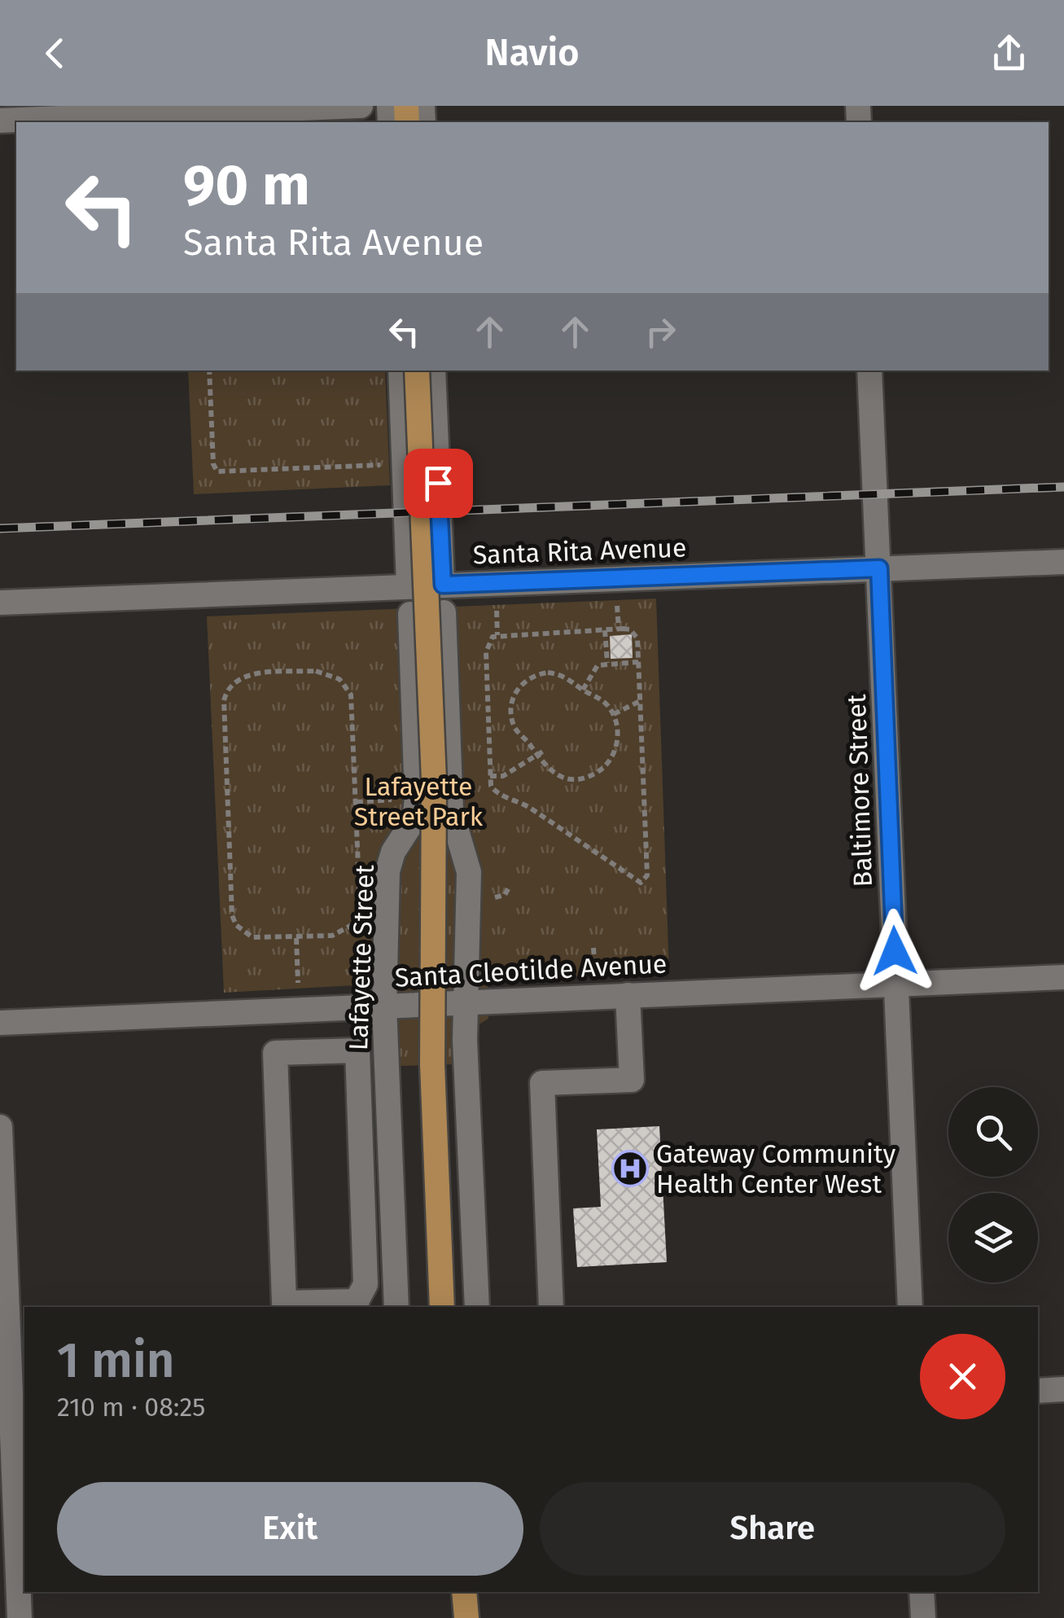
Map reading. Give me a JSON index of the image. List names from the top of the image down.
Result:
{
  "streets": {
    "street": [
      "Santa Rita Avenue",
      "Baltimore Street",
      "Lafayette Street",
      "Santa Cleotilde Avenue"
    ]
  },
  "crossings": [
    ["Santa Rita Avenue", "Baltimore Street"],
    ["Baltimore Street", "Santa Cleotilde Avenue"],
    ["Lafayette Street", "Santa Cleotilde Avenue"]
  ],
  "parks": ["Lafayette Street Park"],
  "places": {
    "hospital": ["Gateway Community Health Center West"]
  },
  "page": {
    "header": "Navio",
    "turn": ["90 m", "Santa Rita Avenue"],
    "heading": ["1 min", "210 m · 08:25"],
    "buttons": ["Exit", "Share"]
  }
}
